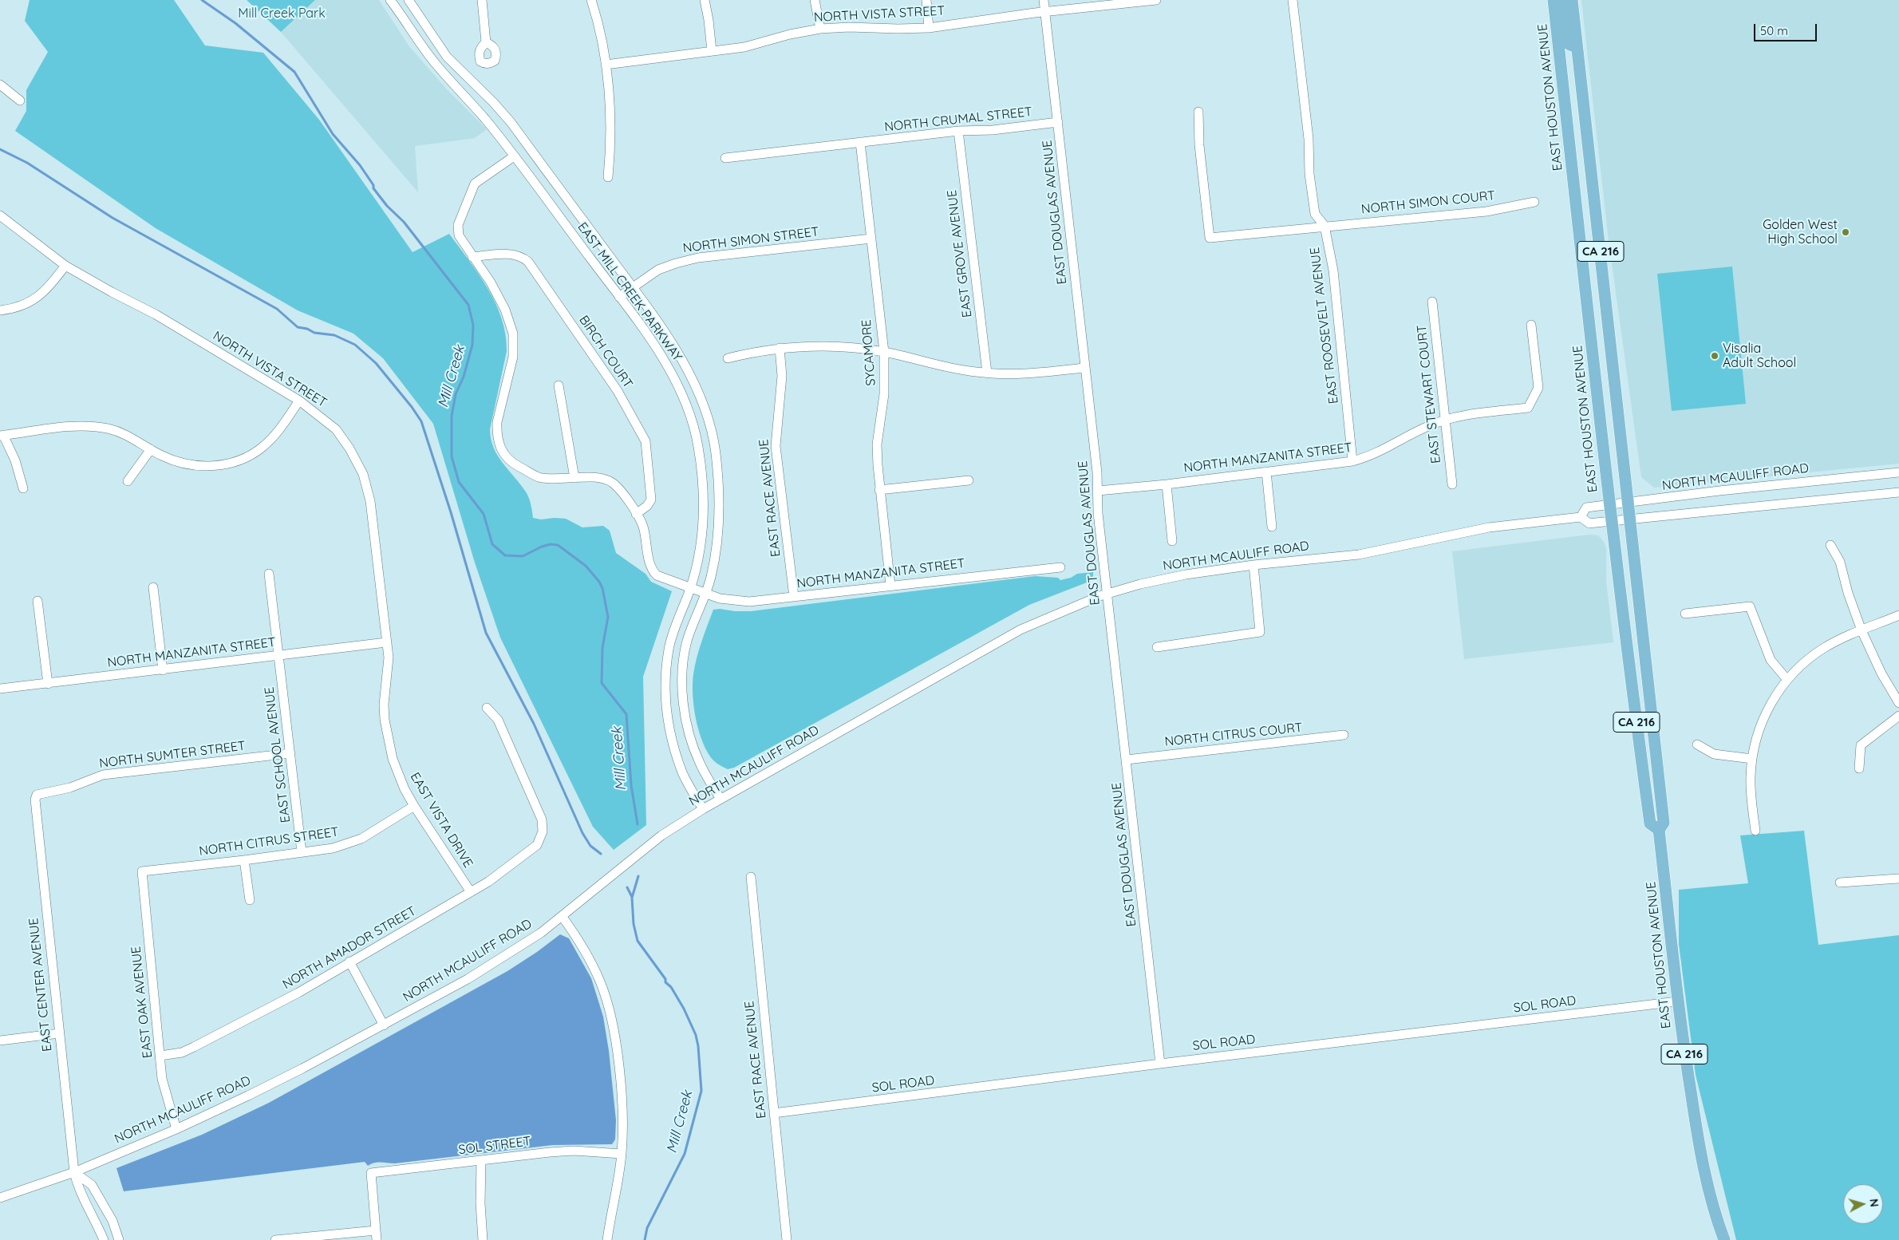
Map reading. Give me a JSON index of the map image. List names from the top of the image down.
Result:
{
  "streets": {
    "main road": ["EAST HOUSTON AVENUE", "CA 216"],
    "street": [
      "NORTH VISTA STREET",
      "NORTH CRUMAL STREET",
      "NORTH SIMON COURT",
      "EAST DOUGLAS AVENUE",
      "NORTH SIMON STREET",
      "EAST GROVE AVENUE",
      "EAST MILL CREEK PARKWAY",
      "EAST ROOSEVELT AVENUE",
      "BIRCH COURT",
      "SYCAMORE",
      "EAST STEWART COURT",
      "NORTH MANZANITA STREET",
      "NORTH MCAULIFF ROAD",
      "EAST RACE AVENUE",
      "NORTH CITRUS COURT",
      "NORTH SUMTER STREET",
      "EAST SCHOOL AVENUE",
      "EAST VISTA DRIVE",
      "NORTH CITRUS STREET",
      "NORTH AMADOR STREET",
      "EAST CENTER AVENUE",
      "EAST OAK AVENUE",
      "SOL ROAD",
      "SOL STREET"
    ]
  },
  "crossings": [
    ["NORTH VISTA STREET", "EAST DOUGLAS AVENUE"],
    ["NORTH VISTA STREET", "NORTH MANZANITA STREET"],
    ["NORTH VISTA STREET", "EAST VISTA DRIVE"],
    ["EAST HOUSTON AVENUE", "NORTH MCAULIFF ROAD"],
    ["EAST HOUSTON AVENUE", "SOL ROAD"],
    ["NORTH CRUMAL STREET", "EAST DOUGLAS AVENUE"],
    ["NORTH CRUMAL STREET", "EAST GROVE AVENUE"],
    ["NORTH CRUMAL STREET", "SYCAMORE"],
    ["NORTH SIMON COURT", "EAST ROOSEVELT AVENUE"],
    ["EAST DOUGLAS AVENUE", "NORTH MANZANITA STREET"],
    ["EAST DOUGLAS AVENUE", "NORTH MCAULIFF ROAD"],
    ["EAST DOUGLAS AVENUE", "NORTH CITRUS COURT"],
    ["EAST DOUGLAS AVENUE", "SOL ROAD"],
    ["NORTH SIMON STREET", "EAST MILL CREEK PARKWAY"],
    ["NORTH SIMON STREET", "SYCAMORE"],
    ["EAST MILL CREEK PARKWAY", "NORTH MANZANITA STREET"],
    ["EAST MILL CREEK PARKWAY", "NORTH MCAULIFF ROAD"],
    ["EAST ROOSEVELT AVENUE", "NORTH MANZANITA STREET"],
    ["BIRCH COURT", "NORTH MANZANITA STREET"],
    ["SYCAMORE", "NORTH MANZANITA STREET"],
    ["EAST STEWART COURT", "NORTH MANZANITA STREET"],
    ["NORTH MANZANITA STREET", "EAST RACE AVENUE"],
    ["NORTH MANZANITA STREET", "EAST SCHOOL AVENUE"],
    ["NORTH MANZANITA STREET", "EAST VISTA DRIVE"],
    ["NORTH MCAULIFF ROAD", "EAST CENTER AVENUE"],
    ["NORTH MCAULIFF ROAD", "EAST OAK AVENUE"],
    ["EAST RACE AVENUE", "SOL ROAD"],
    ["NORTH SUMTER STREET", "EAST SCHOOL AVENUE"],
    ["NORTH SUMTER STREET", "EAST CENTER AVENUE"],
    ["EAST SCHOOL AVENUE", "NORTH CITRUS STREET"],
    ["EAST VISTA DRIVE", "NORTH CITRUS STREET"],
    ["EAST VISTA DRIVE", "NORTH AMADOR STREET"],
    ["NORTH CITRUS STREET", "EAST OAK AVENUE"],
    ["NORTH AMADOR STREET", "EAST OAK AVENUE"]
  ],
  "water": ["Mill Creek"],
  "parks": ["Mill Creek Park"],
  "places": ["Golden West High School", "Visalia Adult School"],
  "scale_bar": "50 m",
  "north": "right"
}
